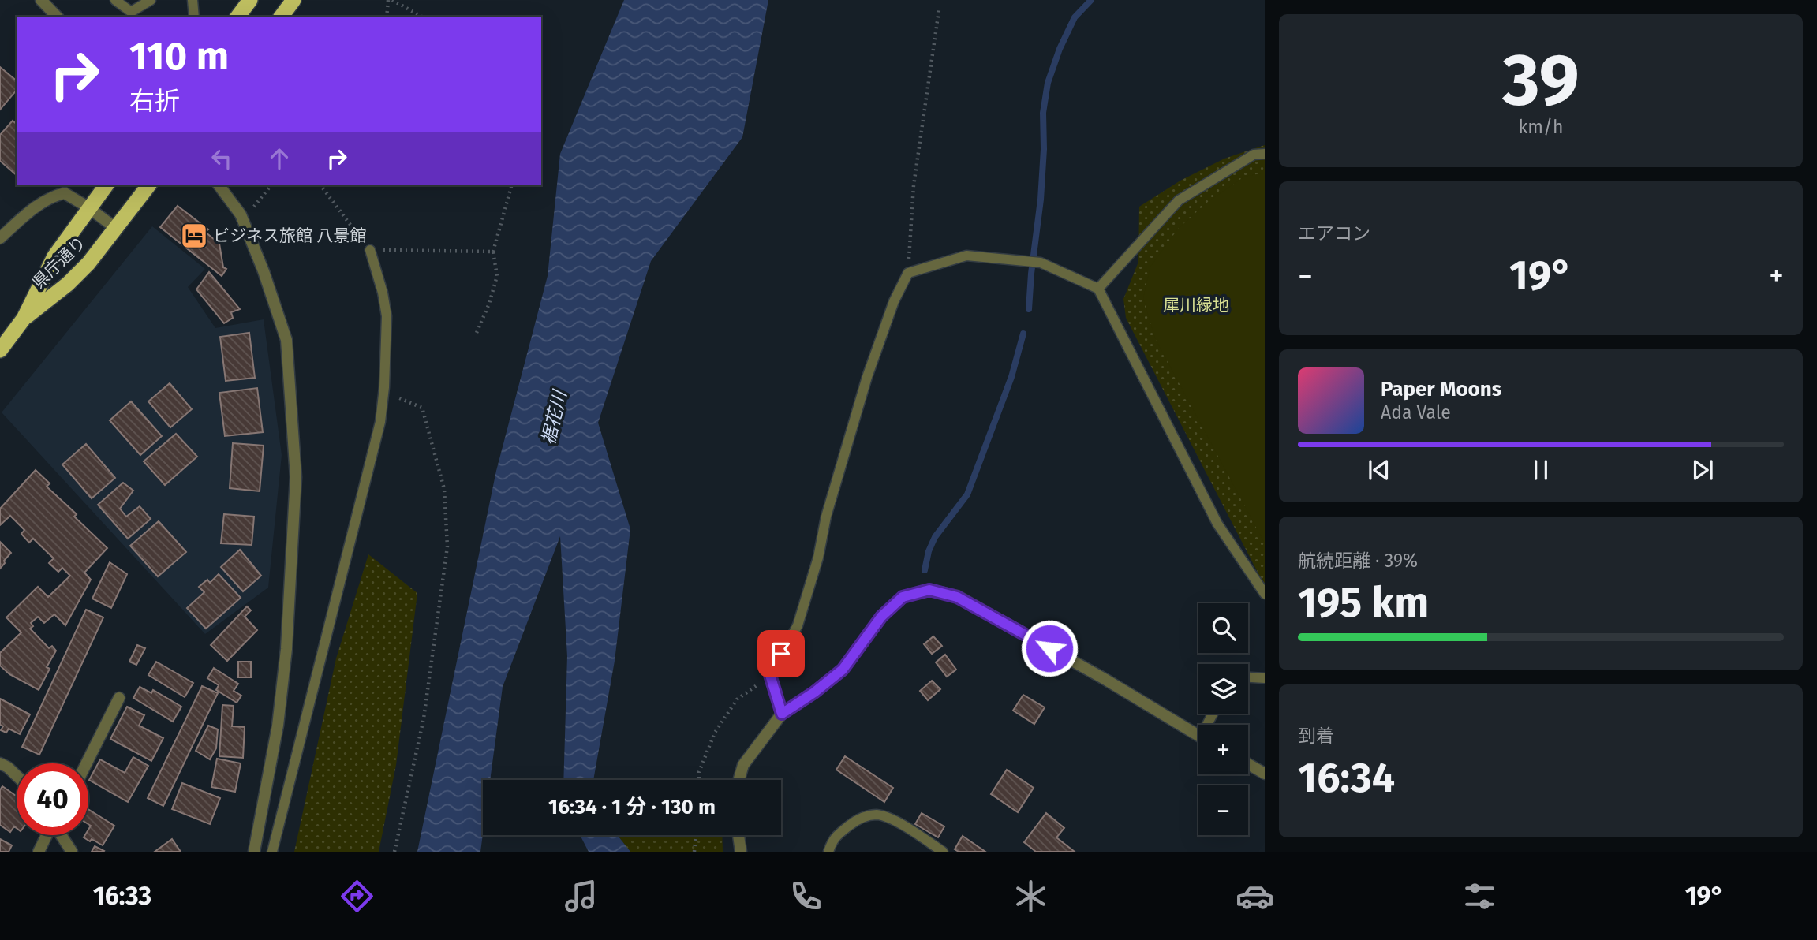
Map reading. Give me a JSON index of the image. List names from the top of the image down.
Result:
{
  "streets": {
    "highway": ["県庁通り"]
  },
  "water": ["裾花川"],
  "parks": ["犀川緑地"],
  "places": {
    "hotel": ["ビジネス旅館 八景館"]
  },
  "page": {
    "tile": [
      ["39", "km/h"],
      "エアコン",
      ["航続距離 · 39%", "195 km"],
      ["到着", "16:34"]
    ],
    "turn": ["110 m", "右折"],
    "heat": ["−", "19°", "+"],
    "song": ["Paper Moons", "Ada Vale"],
    "map_buttons": ["+", "−"],
    "limit": "40",
    "trip": "16:34 · 1 分 · 130 m",
    "tabs": ["16:33", "19°"]
  }
}
